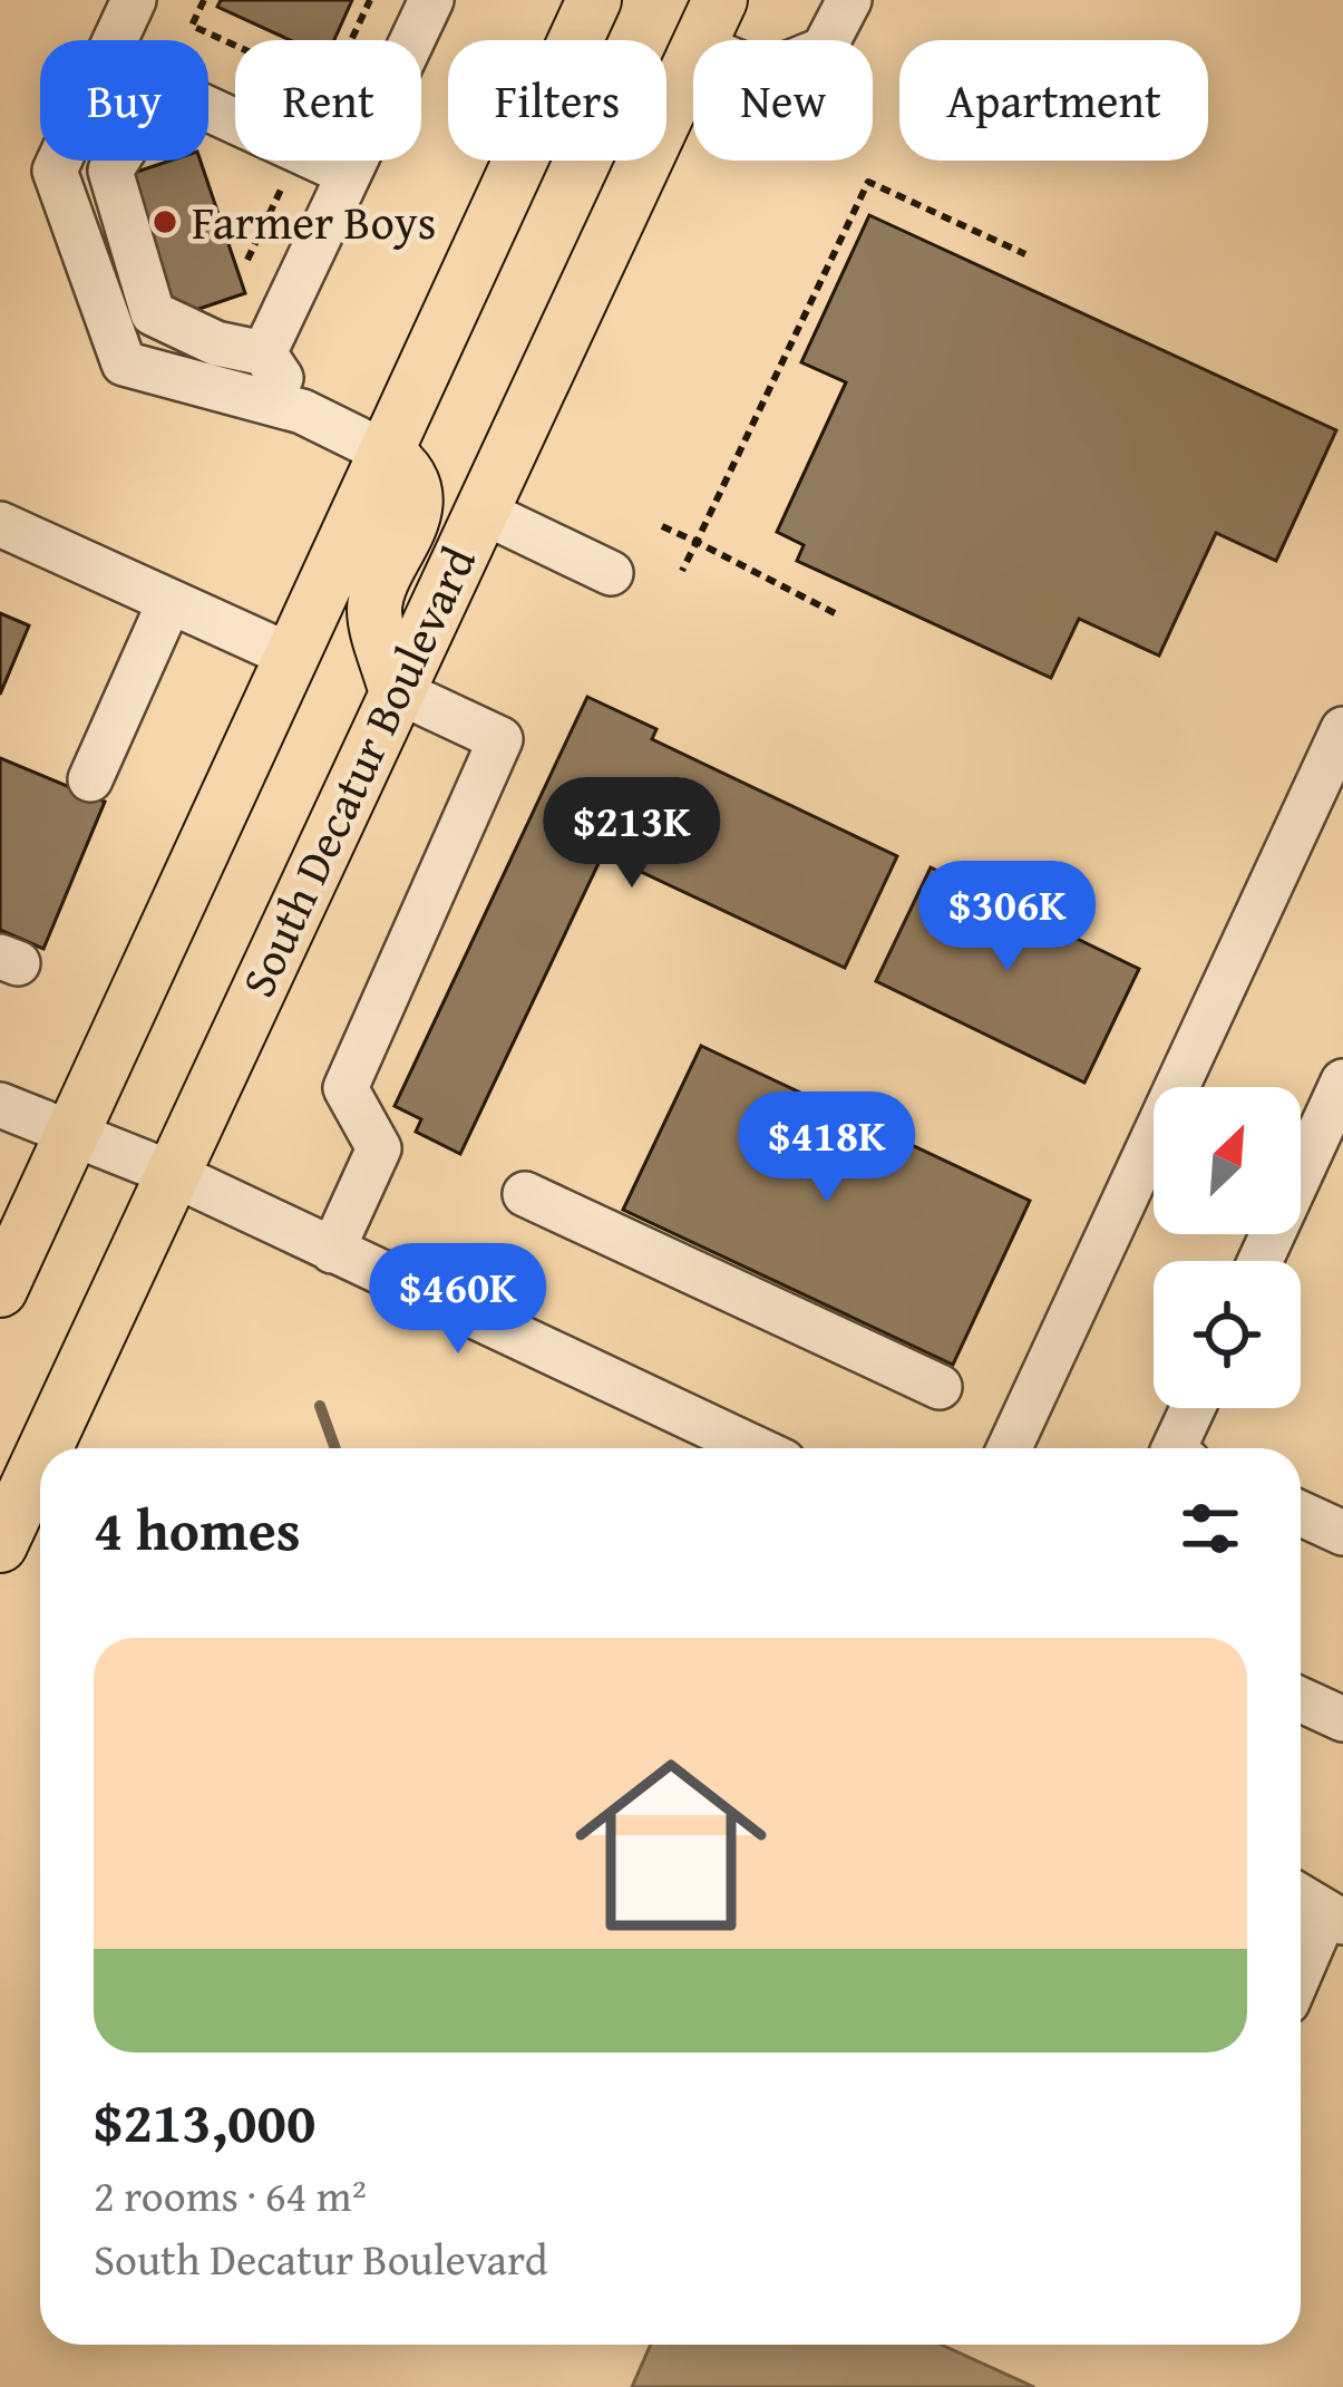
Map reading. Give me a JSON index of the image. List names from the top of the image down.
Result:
{
  "streets": {
    "main road": ["South Decatur Boulevard"]
  },
  "places": ["Farmer Boys"],
  "north": "top right",
  "page": {
    "chip": [
      "Buy",
      "Rent",
      "Filters",
      "New",
      "Apartment"
    ],
    "price": [
      "$213K",
      "$306K",
      "$418K",
      "$460K"
    ],
    "heading": "4 homes",
    "list": [
      {
        "name": "$213,000",
        "note": "2 rooms · 64 m² · South Decatur Boulevard"
      }
    ]
  }
}
